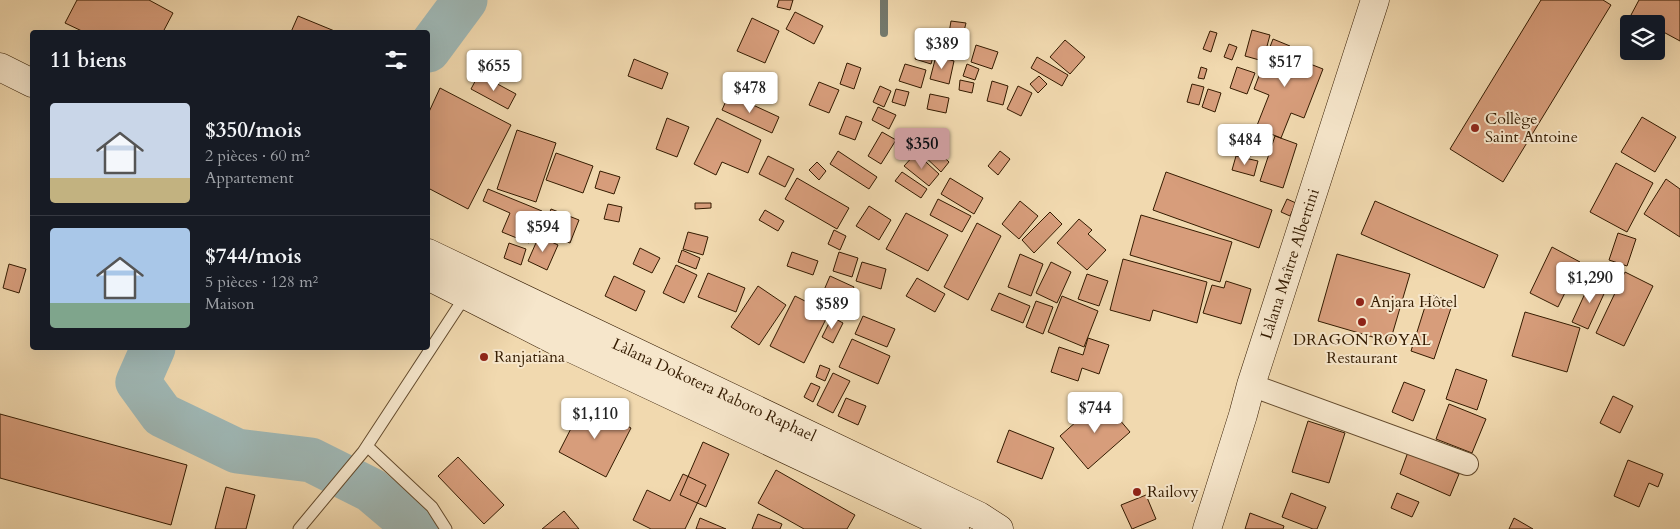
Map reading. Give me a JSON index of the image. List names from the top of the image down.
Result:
{
  "streets": {
    "main road": ["Làlana Maître Albertini", "Làlana Dokotera Raboto Raphael"]
  },
  "places": [
    "Collège Saint Antoine",
    "Anjara Hôtel",
    "DRAGON ROYAL Restaurant",
    "Ranjatiana",
    "Railovy"
  ],
  "page": {
    "price": [
      "$389",
      "$517",
      "$655",
      "$478",
      "$484",
      "$350",
      "$594",
      "$1,290",
      "$589",
      "$744",
      "$1,110"
    ],
    "heading": "11 biens",
    "list": [
      {
        "name": "$350/mois",
        "note": "2 pièces · 60 m² · Appartement"
      },
      {
        "name": "$744/mois",
        "note": "5 pièces · 128 m² · Maison"
      }
    ]
  }
}
